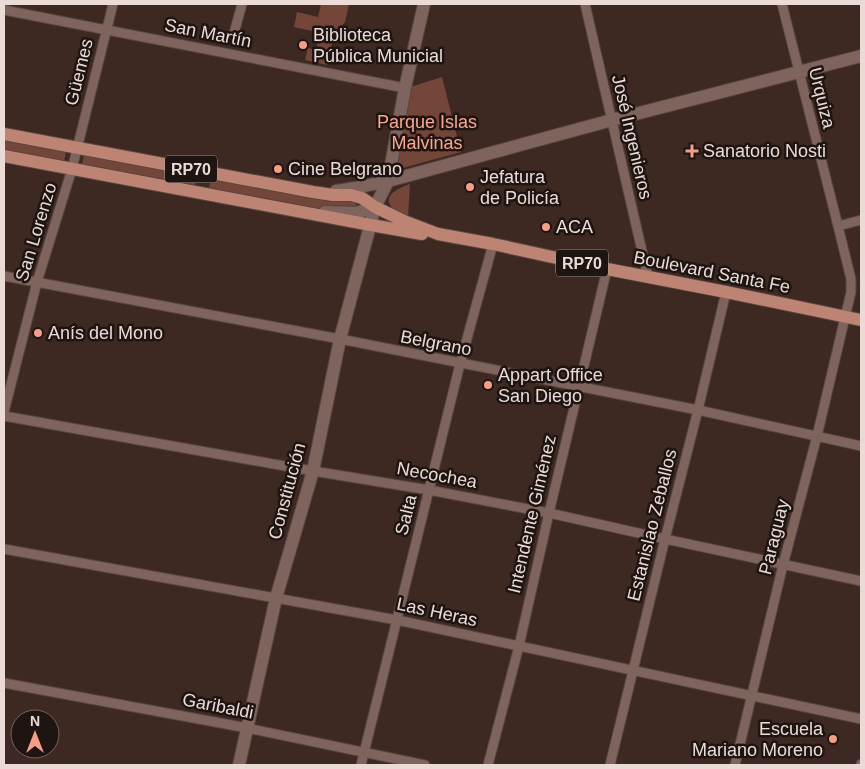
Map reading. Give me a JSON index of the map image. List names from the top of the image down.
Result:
{
  "streets": {
    "main road": ["RP70", "Boulevard Santa Fe"],
    "street": [
      "San Martín",
      "Güemes",
      "Urquiza",
      "José Ingenieros",
      "San Lorenzo",
      "Belgrano",
      "Necochea",
      "Constitución",
      "Intendente Giménez",
      "Salta",
      "Estanislao Zeballos",
      "Paraguay",
      "Las Heras",
      "Garibaldi"
    ]
  },
  "crossings": [
    ["San Martín", "Güemes"],
    ["San Martín", "Constitución"],
    ["Güemes", "San Lorenzo"],
    ["Güemes", "Boulevard Santa Fe"],
    ["Urquiza", "Boulevard Santa Fe"],
    ["Urquiza", "Paraguay"],
    ["José Ingenieros", "Boulevard Santa Fe"],
    ["San Lorenzo", "Boulevard Santa Fe"],
    ["San Lorenzo", "Belgrano"],
    ["Boulevard Santa Fe", "Constitución"],
    ["Boulevard Santa Fe", "Intendente Giménez"],
    ["Boulevard Santa Fe", "Salta"],
    ["Boulevard Santa Fe", "Estanislao Zeballos"],
    ["Boulevard Santa Fe", "Paraguay"],
    ["Belgrano", "Constitución"],
    ["Belgrano", "Intendente Giménez"],
    ["Belgrano", "Salta"],
    ["Belgrano", "Estanislao Zeballos"],
    ["Belgrano", "Paraguay"],
    ["Necochea", "Constitución"],
    ["Necochea", "Intendente Giménez"],
    ["Necochea", "Salta"],
    ["Necochea", "Estanislao Zeballos"],
    ["Necochea", "Paraguay"],
    ["Constitución", "Las Heras"],
    ["Constitución", "Garibaldi"],
    ["Intendente Giménez", "Las Heras"],
    ["Salta", "Las Heras"],
    ["Salta", "Garibaldi"],
    ["Estanislao Zeballos", "Las Heras"],
    ["Paraguay", "Las Heras"]
  ],
  "parks": ["Parque Islas Malvinas"],
  "places": {
    "other": [
      "Biblioteca Pública Municial",
      "Cine Belgrano",
      "Jefatura de Policía",
      "ACA",
      "Anís del Mono",
      "Appart Office San Diego",
      "Escuela Mariano Moreno"
    ],
    "health": ["Sanatorio Nosti"]
  },
  "north": "top"
}
